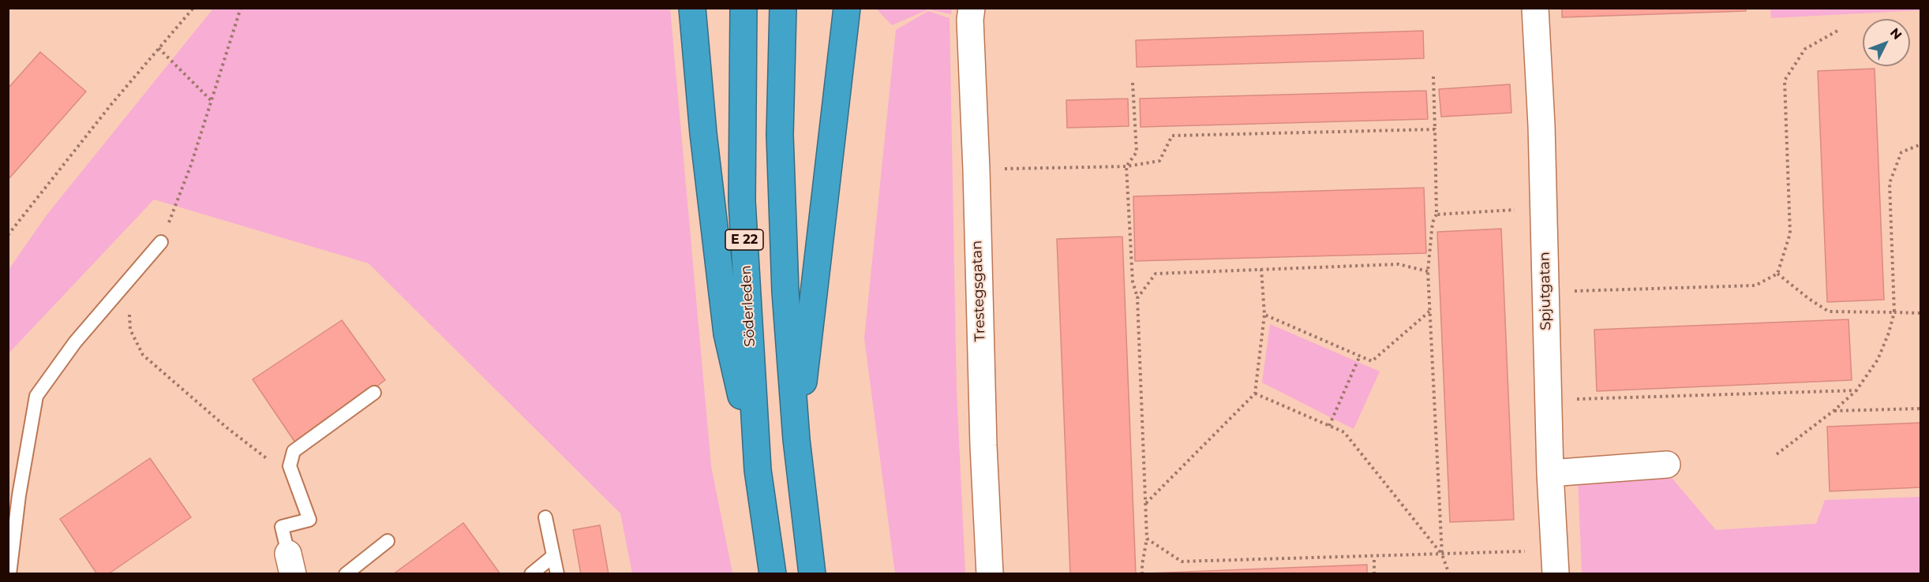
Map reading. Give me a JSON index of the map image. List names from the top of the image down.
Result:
{
  "streets": {
    "highway": ["E 22", "Söderleden"],
    "street": ["Trestegsgatan", "Spjutgatan"]
  },
  "north": "top right"
}
